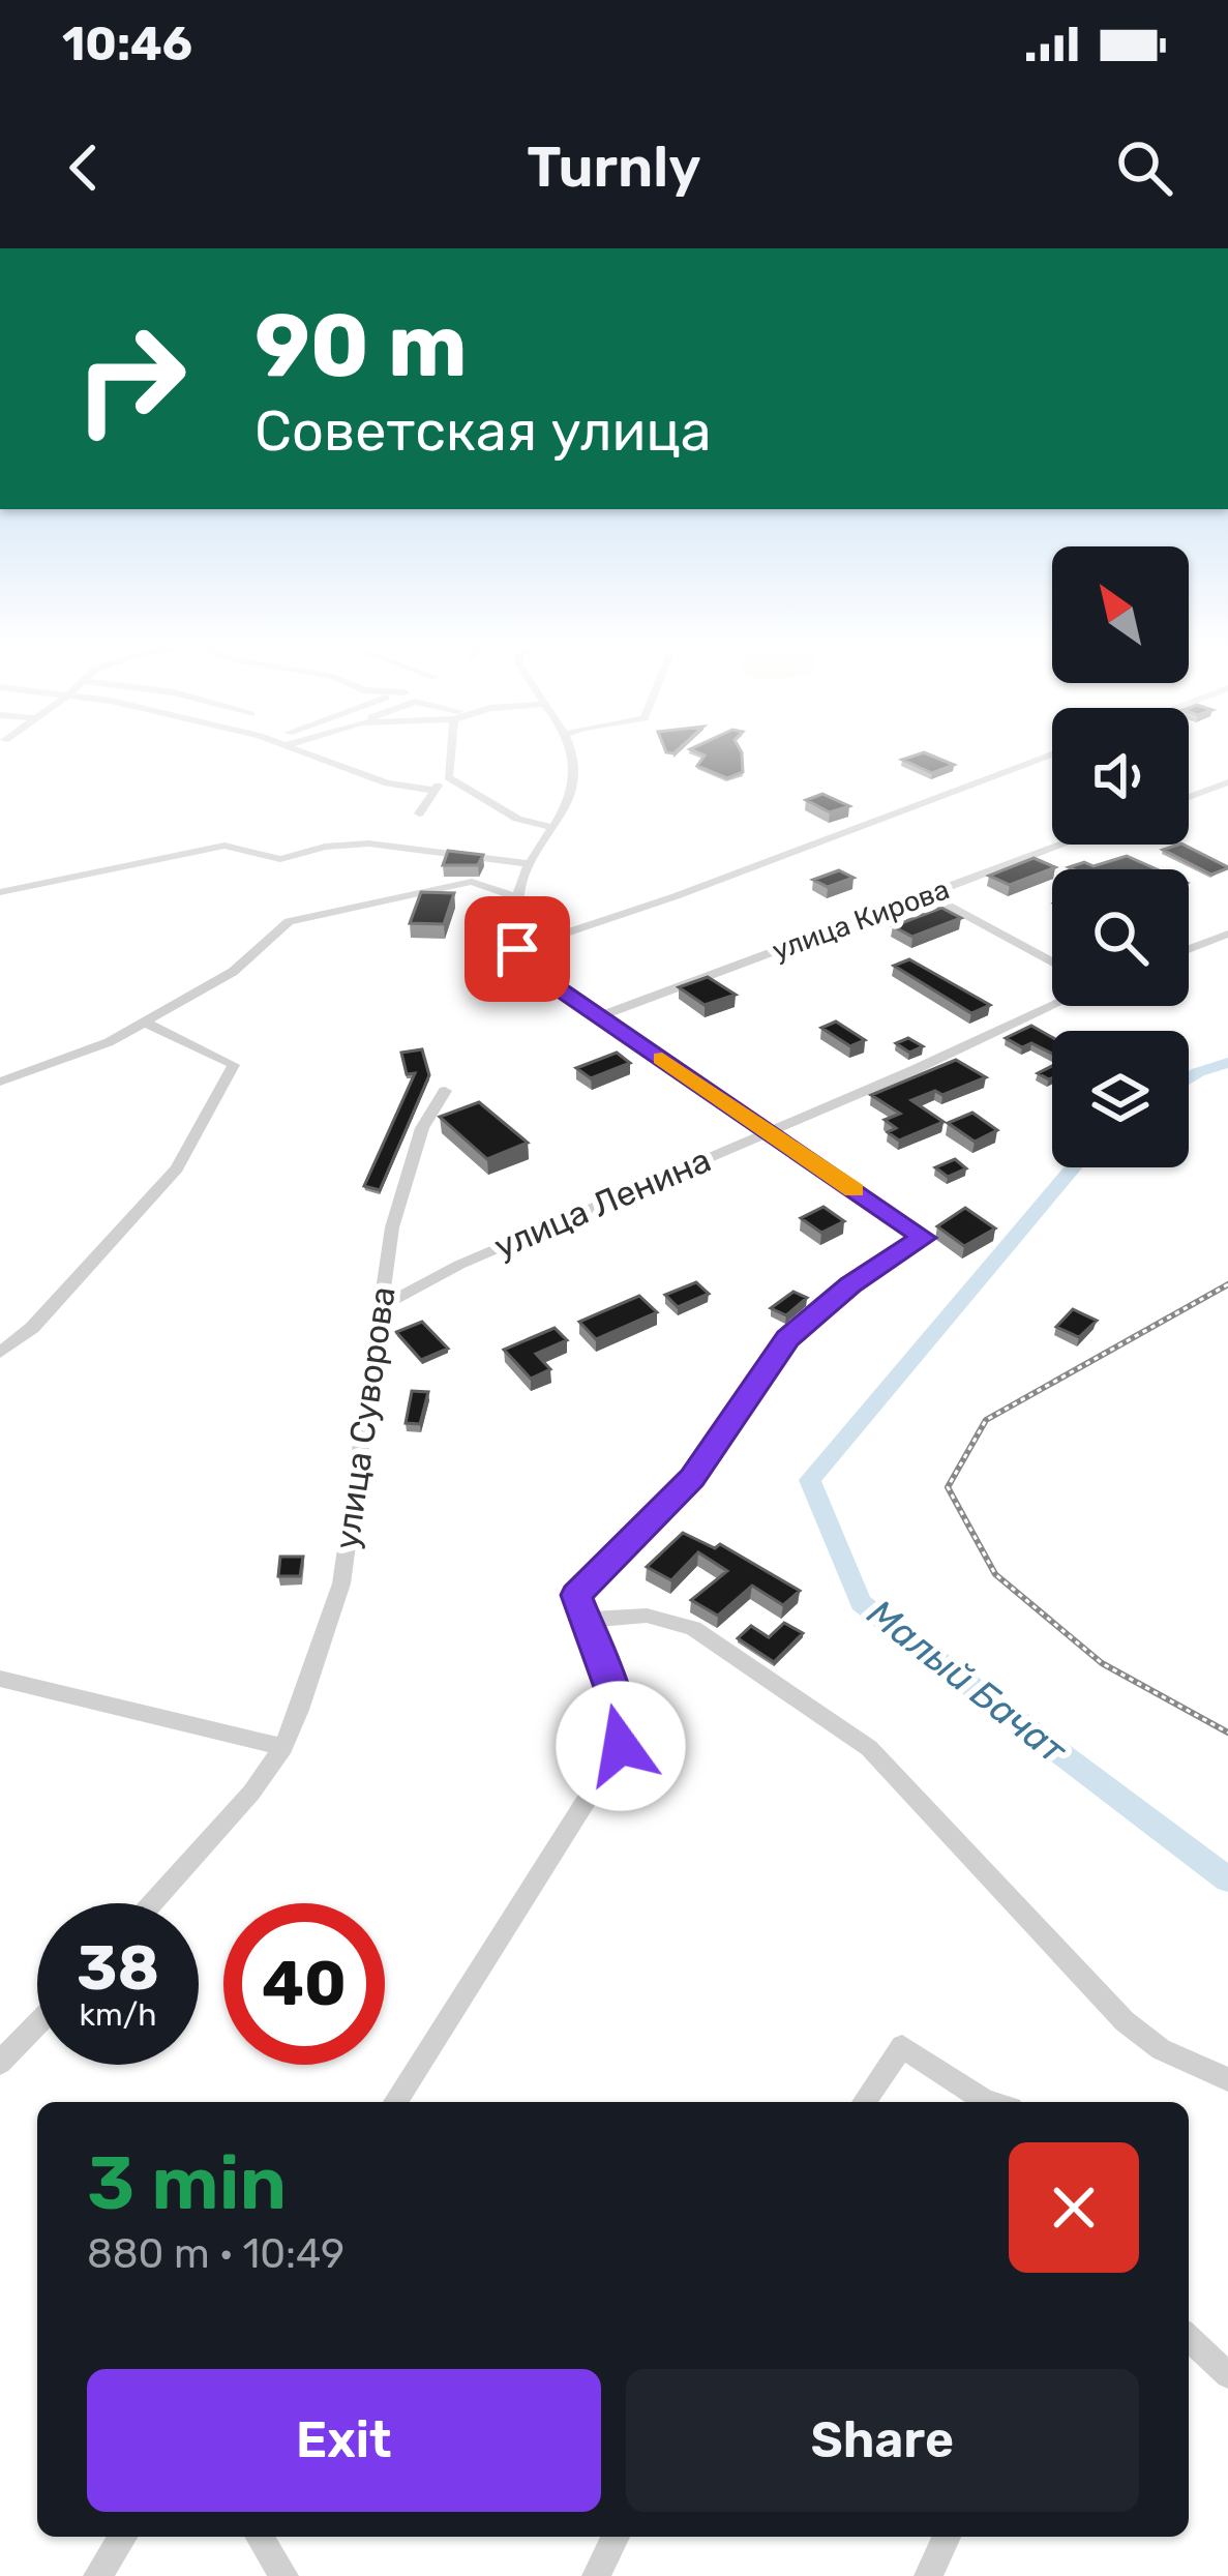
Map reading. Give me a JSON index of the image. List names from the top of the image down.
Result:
{
  "streets": {
    "street": ["улица Кирова", "улица Ленина", "улица Суворова"]
  },
  "crossings": [
    ["улица Ленина", "улица Суворова"]
  ],
  "water": ["Малый Бачат"],
  "north": "top left",
  "page": {
    "status": "10:46",
    "header": "Turnly",
    "turn": ["90 m", "Советская улица"],
    "speed": "38 km/h",
    "limit": "40",
    "heading": ["3 min", "880 m · 10:49"],
    "buttons": ["Exit", "Share"]
  }
}
